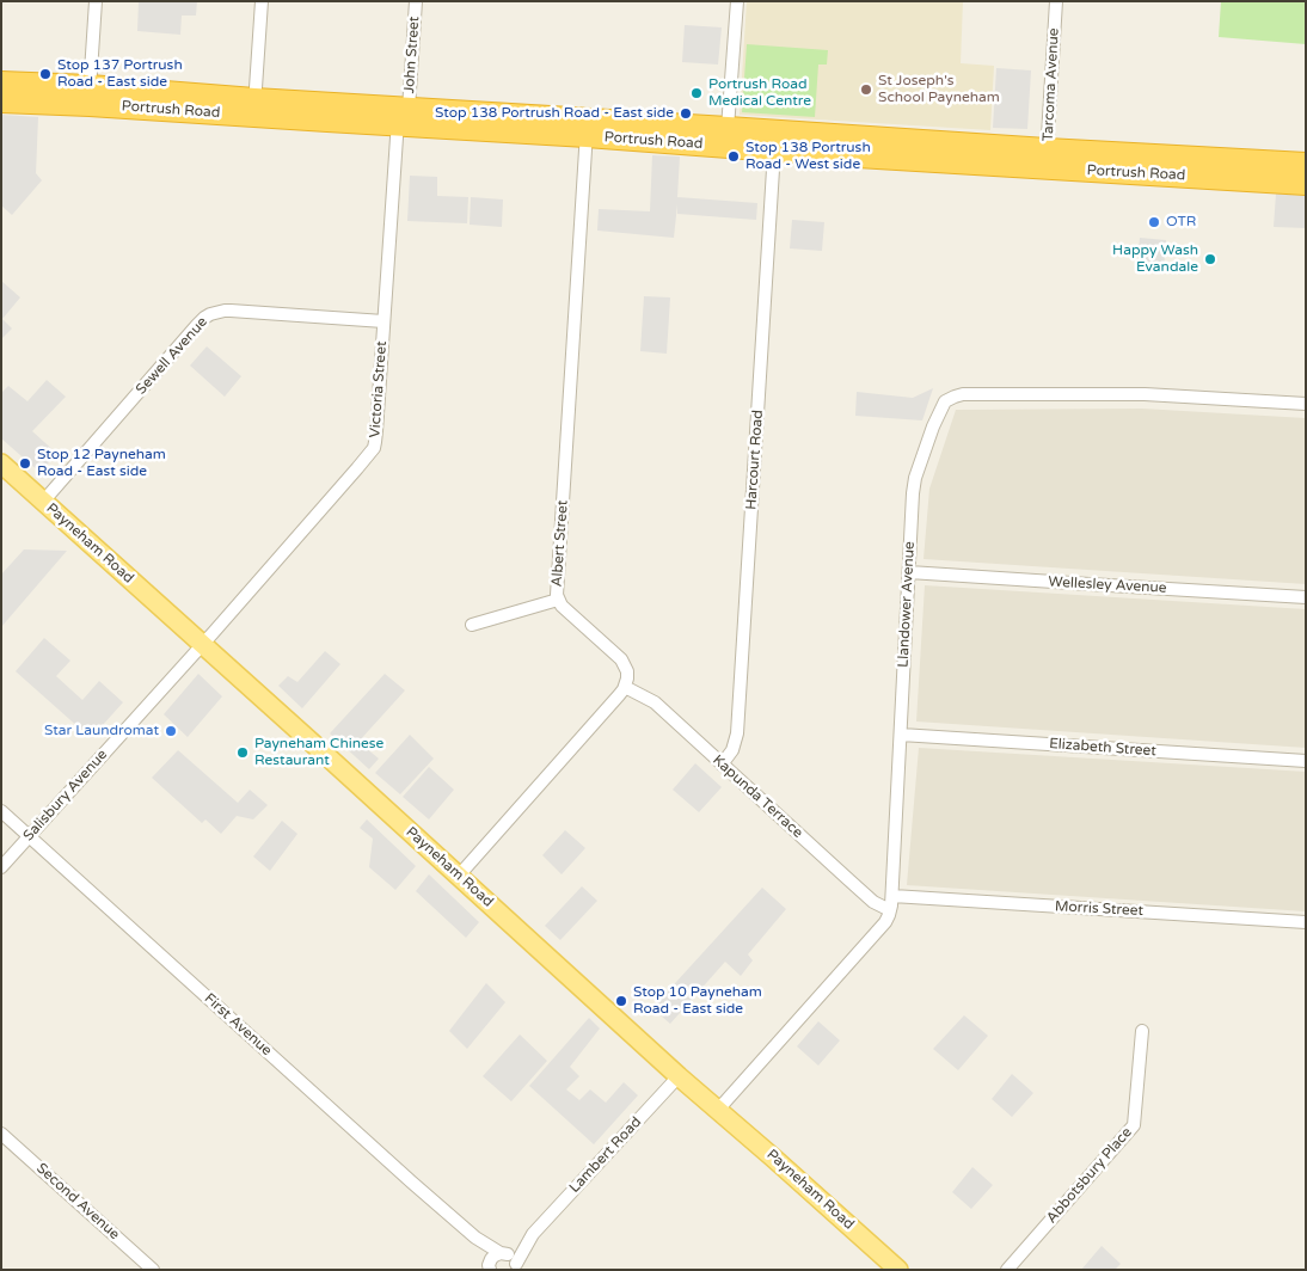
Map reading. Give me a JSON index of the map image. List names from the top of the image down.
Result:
{
  "streets": {
    "highway": ["Portrush Road"],
    "main road": ["Payneham Road"],
    "street": [
      "John Street",
      "Tarcoma Avenue",
      "Sewell Avenue",
      "Victoria Street",
      "Harcourt Road",
      "Albert Street",
      "Wellesley Avenue",
      "Llandower Avenue",
      "Elizabeth Street",
      "Salisbury Avenue",
      "Kapunda Terrace",
      "Morris Street",
      "First Avenue",
      "Lambert Road",
      "Abbotsbury Place",
      "Second Avenue"
    ]
  },
  "crossings": [
    ["John Street", "Portrush Road"],
    ["John Street", "Victoria Street"],
    ["Tarcoma Avenue", "Portrush Road"],
    ["Portrush Road", "Victoria Street"],
    ["Portrush Road", "Harcourt Road"],
    ["Portrush Road", "Albert Street"],
    ["Sewell Avenue", "Victoria Street"],
    ["Sewell Avenue", "Payneham Road"],
    ["Victoria Street", "Payneham Road"],
    ["Victoria Street", "Salisbury Avenue"],
    ["Harcourt Road", "Kapunda Terrace"],
    ["Payneham Road", "Llandower Avenue"],
    ["Payneham Road", "Salisbury Avenue"],
    ["Payneham Road", "Lambert Road"],
    ["Albert Street", "Kapunda Terrace"],
    ["Wellesley Avenue", "Llandower Avenue"],
    ["Llandower Avenue", "Elizabeth Street"],
    ["Llandower Avenue", "Kapunda Terrace"],
    ["Llandower Avenue", "Morris Street"],
    ["Salisbury Avenue", "First Avenue"],
    ["First Avenue", "Lambert Road"]
  ],
  "places": [
    "Stop 137 Portrush Road - East side",
    "St Joseph's School Payneham",
    "Portrush Road Medical Centre",
    "Stop 138 Portrush Road - East side",
    "Stop 138 Portrush Road - West side",
    "OTR",
    "Happy Wash Evandale",
    "Stop 12 Payneham Road - East side",
    "Star Laundromat",
    "Payneham Chinese Restaurant",
    "Stop 10 Payneham Road - East side"
  ]
}
